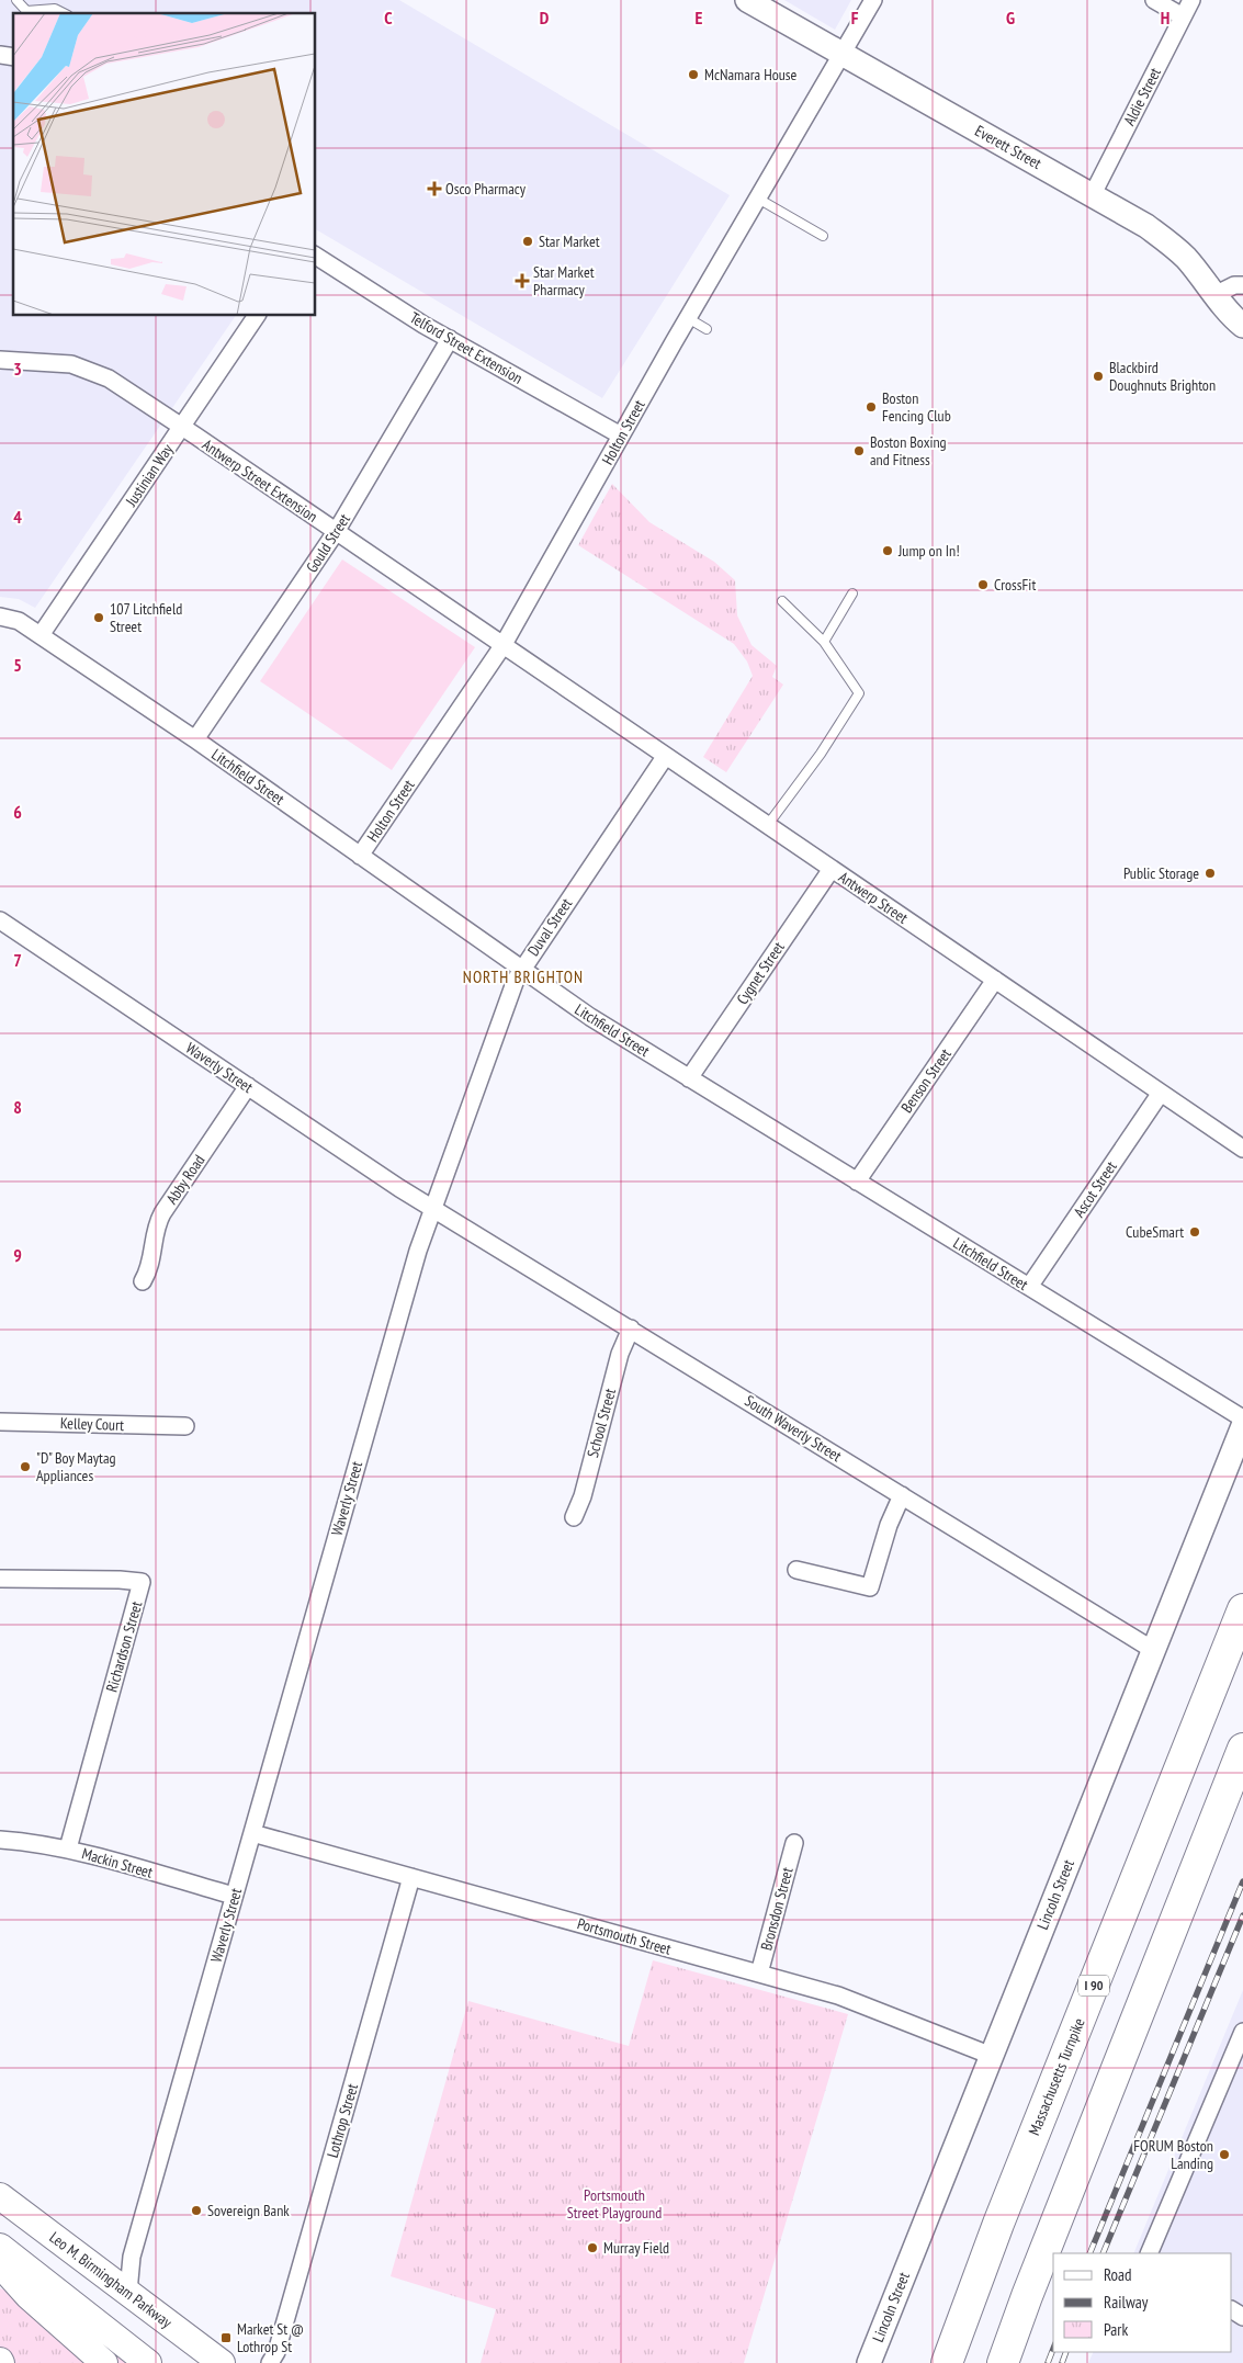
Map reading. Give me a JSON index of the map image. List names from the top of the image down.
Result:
{
  "streets": {
    "highway": ["I 90", "Massachusetts Turnpike"],
    "main road": ["Leo M. Birmingham Parkway"],
    "street": [
      "Aldie Street",
      "Everett Street",
      "Telford Street Extension",
      "Holton Street",
      "Justinian Way",
      "Antwerp Street Extension",
      "Gould Street",
      "Litchfield Street",
      "Antwerp Street",
      "Duval Street",
      "Cygnet Street",
      "Waverly Street",
      "Benson Street",
      "Abby Road",
      "Ascot Street",
      "School Street",
      "Kelley Court",
      "South Waverly Street",
      "Richardson Street",
      "Mackin Street",
      "Lincoln Street",
      "Bronsdon Street",
      "Portsmouth Street",
      "Lothrop Street"
    ]
  },
  "crossings": [
    ["Aldie Street", "Everett Street"],
    ["Everett Street", "Holton Street"],
    ["Telford Street Extension", "Holton Street"],
    ["Telford Street Extension", "Gould Street"],
    ["Holton Street", "Antwerp Street Extension"],
    ["Holton Street", "Litchfield Street"],
    ["Holton Street", "Antwerp Street"],
    ["Justinian Way", "Antwerp Street Extension"],
    ["Justinian Way", "Litchfield Street"],
    ["Antwerp Street Extension", "Gould Street"],
    ["Antwerp Street Extension", "Antwerp Street"],
    ["Gould Street", "Litchfield Street"],
    ["Litchfield Street", "Duval Street"],
    ["Litchfield Street", "Cygnet Street"],
    ["Litchfield Street", "Benson Street"],
    ["Litchfield Street", "Ascot Street"],
    ["Antwerp Street", "Duval Street"],
    ["Antwerp Street", "Cygnet Street"],
    ["Antwerp Street", "Benson Street"],
    ["Antwerp Street", "Ascot Street"],
    ["Duval Street", "Waverly Street"],
    ["Duval Street", "South Waverly Street"],
    ["Waverly Street", "Abby Road"],
    ["Waverly Street", "South Waverly Street"],
    ["Waverly Street", "Mackin Street"],
    ["Waverly Street", "Portsmouth Street"],
    ["Waverly Street", "Leo M. Birmingham Parkway"],
    ["School Street", "South Waverly Street"],
    ["South Waverly Street", "Lincoln Street"],
    ["Richardson Street", "Mackin Street"],
    ["Lincoln Street", "Portsmouth Street"],
    ["Bronsdon Street", "Portsmouth Street"],
    ["Portsmouth Street", "Lothrop Street"]
  ],
  "districts": ["NORTH BRIGHTON"],
  "parks": ["Portsmouth Street Playground"],
  "places": {
    "other": [
      "McNamara House",
      "Star Market",
      "Blackbird Doughnuts Brighton",
      "Boston Fencing Club",
      "Boston Boxing and Fitness",
      "Jump on In!",
      "CrossFit",
      "107 Litchfield Street",
      "Public Storage",
      "CubeSmart",
      "\"D\" Boy Maytag Appliances",
      "FORUM Boston Landing",
      "Sovereign Bank",
      "Murray Field"
    ],
    "health": ["Osco Pharmacy", "Star Market Pharmacy"],
    "transit": ["Market St @ Lothrop St"]
  },
  "legend": ["Road", "Railway", "Park"],
  "grid": {
    "columns": [
      "C",
      "D",
      "E",
      "F",
      "G",
      "H"
    ],
    "rows": [
      "3",
      "4",
      "5",
      "6",
      "7",
      "8",
      "9"
    ]
  }
}
